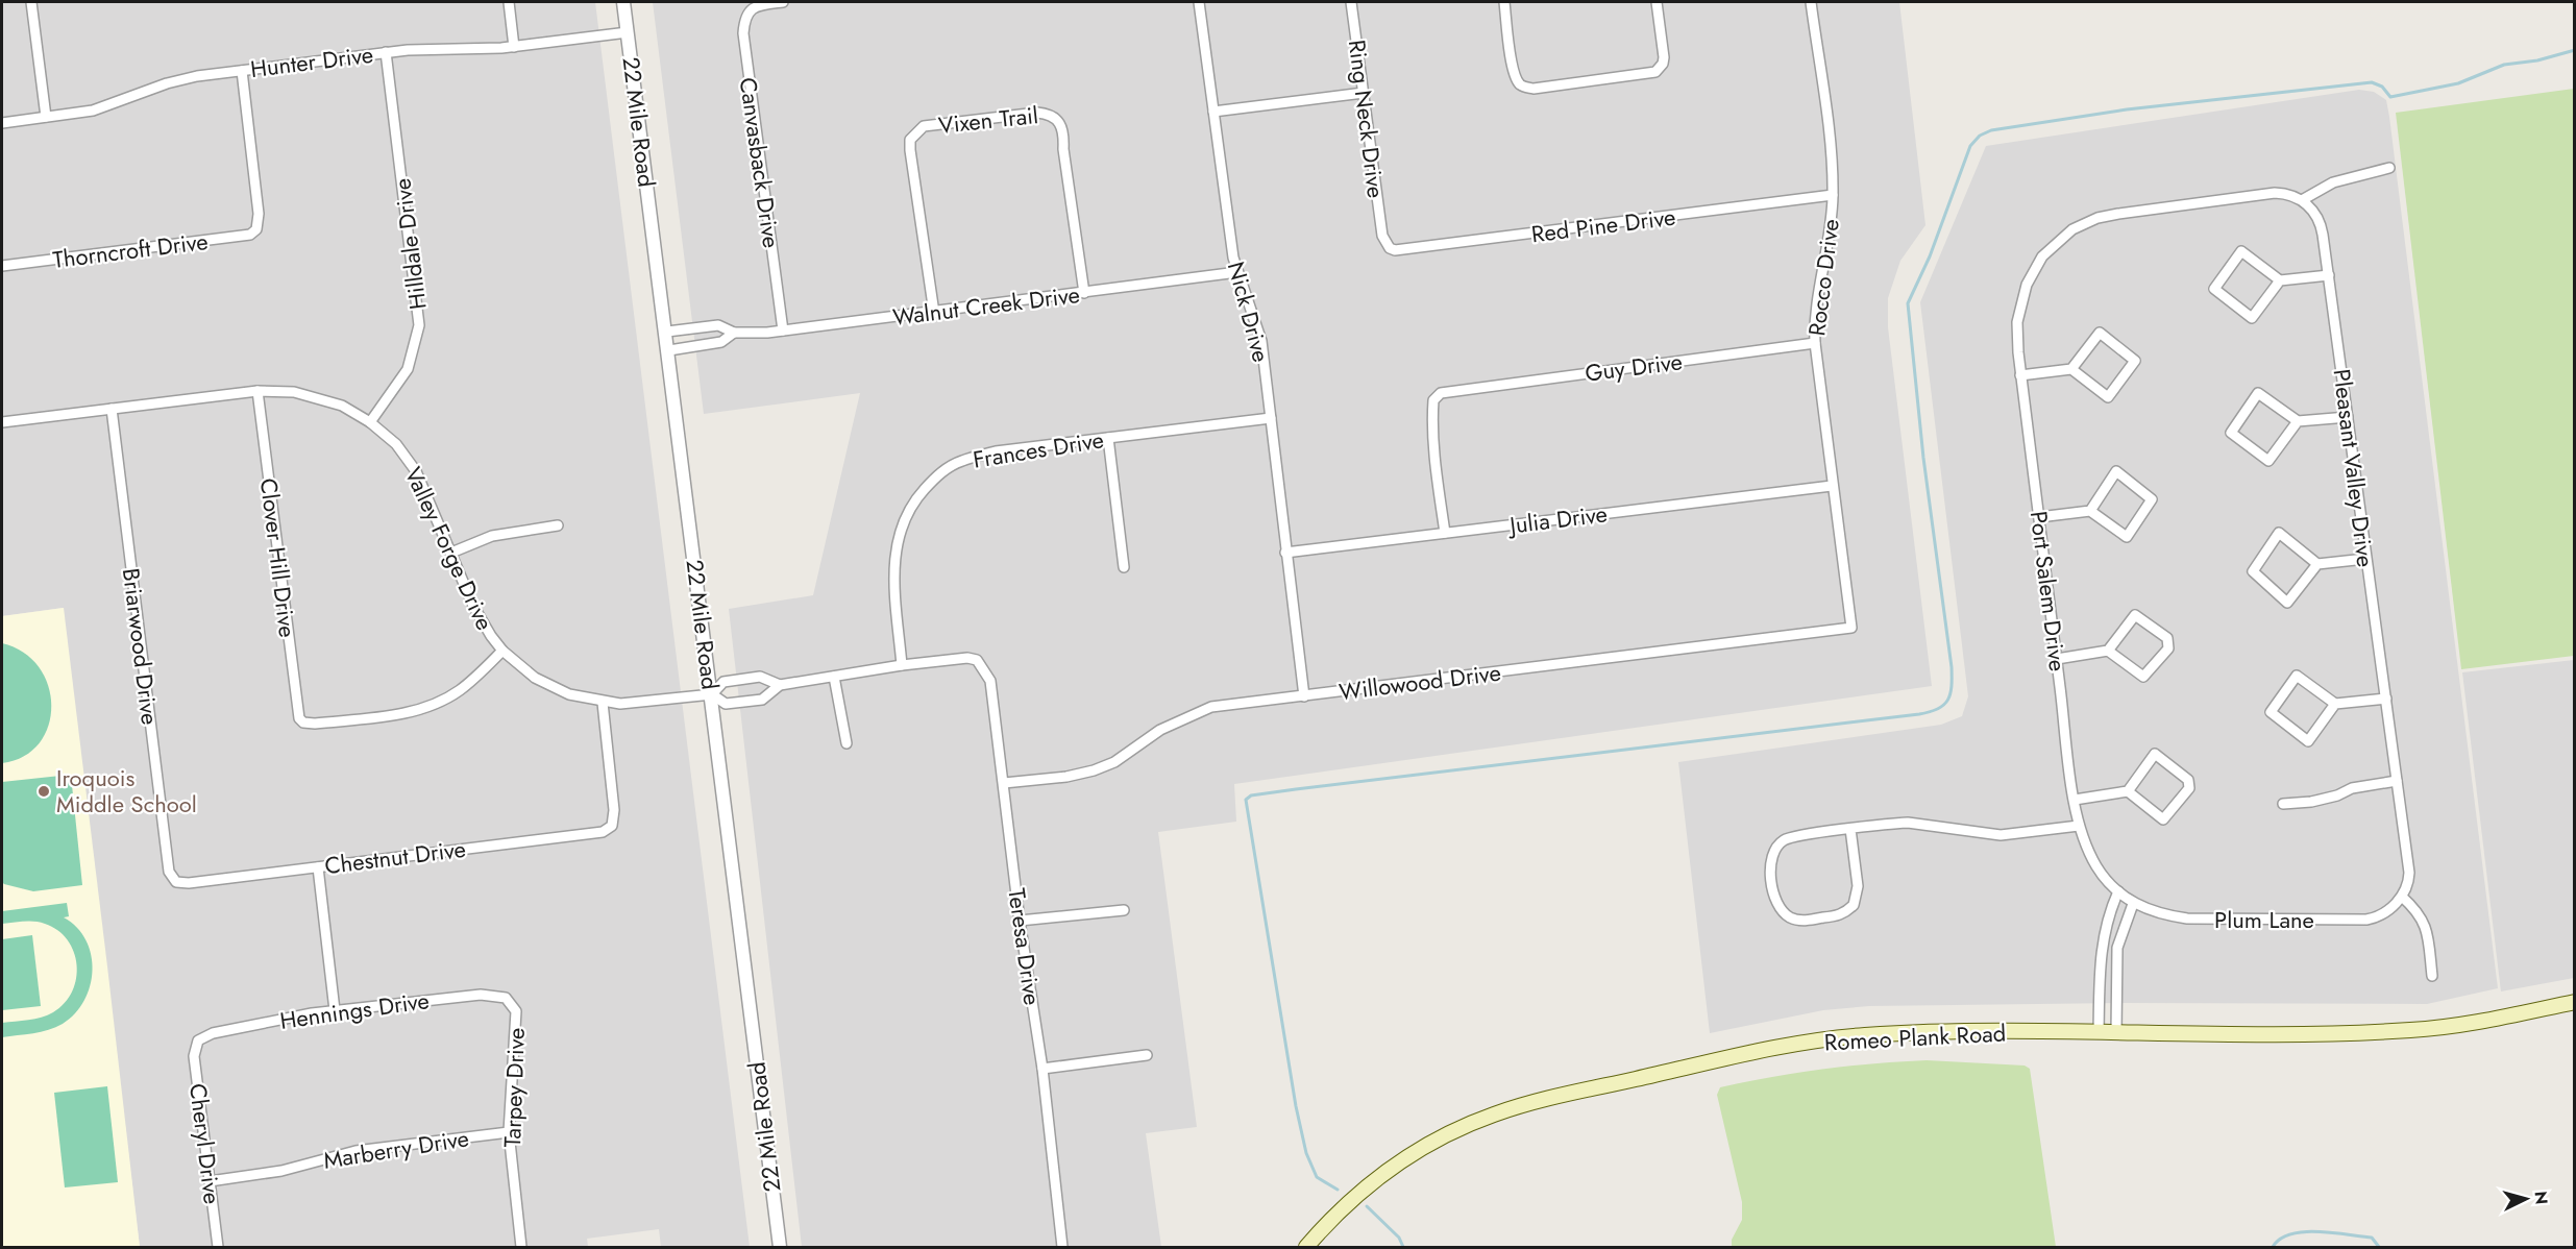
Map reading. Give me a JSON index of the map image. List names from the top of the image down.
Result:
{
  "streets": {
    "main road": ["Romeo Plank Road"],
    "street": [
      "Hunter Drive",
      "Ring Neck Drive",
      "Vixen Trail",
      "22 Mile Road",
      "Canvasback Drive",
      "Red Pine Drive",
      "Hilldale Drive",
      "Thorncroft Drive",
      "Rocco Drive",
      "Walnut Creek Drive",
      "Nick Drive",
      "Guy Drive",
      "Frances Drive",
      "Pleasant Valley Drive",
      "Julia Drive",
      "Valley Forge Drive",
      "Clover Hill Drive",
      "Port Salem Drive",
      "Briarwood Drive",
      "Willowood Drive",
      "Chestnut Drive",
      "Plum Lane",
      "Teresa Drive",
      "Hennings Drive",
      "Tarpey Drive",
      "Cheryl Drive",
      "Marberry Drive"
    ]
  },
  "crossings": [
    ["Hunter Drive", "22 Mile Road"],
    ["Hunter Drive", "Hilldale Drive"],
    ["Hunter Drive", "Thorncroft Drive"],
    ["Ring Neck Drive", "Red Pine Drive"],
    ["Vixen Trail", "Walnut Creek Drive"],
    ["22 Mile Road", "Walnut Creek Drive"],
    ["22 Mile Road", "Valley Forge Drive"],
    ["Canvasback Drive", "Walnut Creek Drive"],
    ["Red Pine Drive", "Rocco Drive"],
    ["Hilldale Drive", "Valley Forge Drive"],
    ["Rocco Drive", "Guy Drive"],
    ["Rocco Drive", "Julia Drive"],
    ["Rocco Drive", "Willowood Drive"],
    ["Walnut Creek Drive", "Nick Drive"],
    ["Nick Drive", "Frances Drive"],
    ["Nick Drive", "Julia Drive"],
    ["Nick Drive", "Willowood Drive"],
    ["Guy Drive", "Julia Drive"],
    ["Frances Drive", "Valley Forge Drive"],
    ["Pleasant Valley Drive", "Port Salem Drive"],
    ["Pleasant Valley Drive", "Plum Lane"],
    ["Valley Forge Drive", "Clover Hill Drive"],
    ["Valley Forge Drive", "Briarwood Drive"],
    ["Valley Forge Drive", "Chestnut Drive"],
    ["Valley Forge Drive", "Teresa Drive"],
    ["Port Salem Drive", "Plum Lane"],
    ["Briarwood Drive", "Chestnut Drive"],
    ["Willowood Drive", "Teresa Drive"],
    ["Hennings Drive", "Tarpey Drive"],
    ["Hennings Drive", "Cheryl Drive"],
    ["Tarpey Drive", "Marberry Drive"],
    ["Cheryl Drive", "Marberry Drive"]
  ],
  "places": ["Iroquois Middle School"],
  "north": "right"
}
